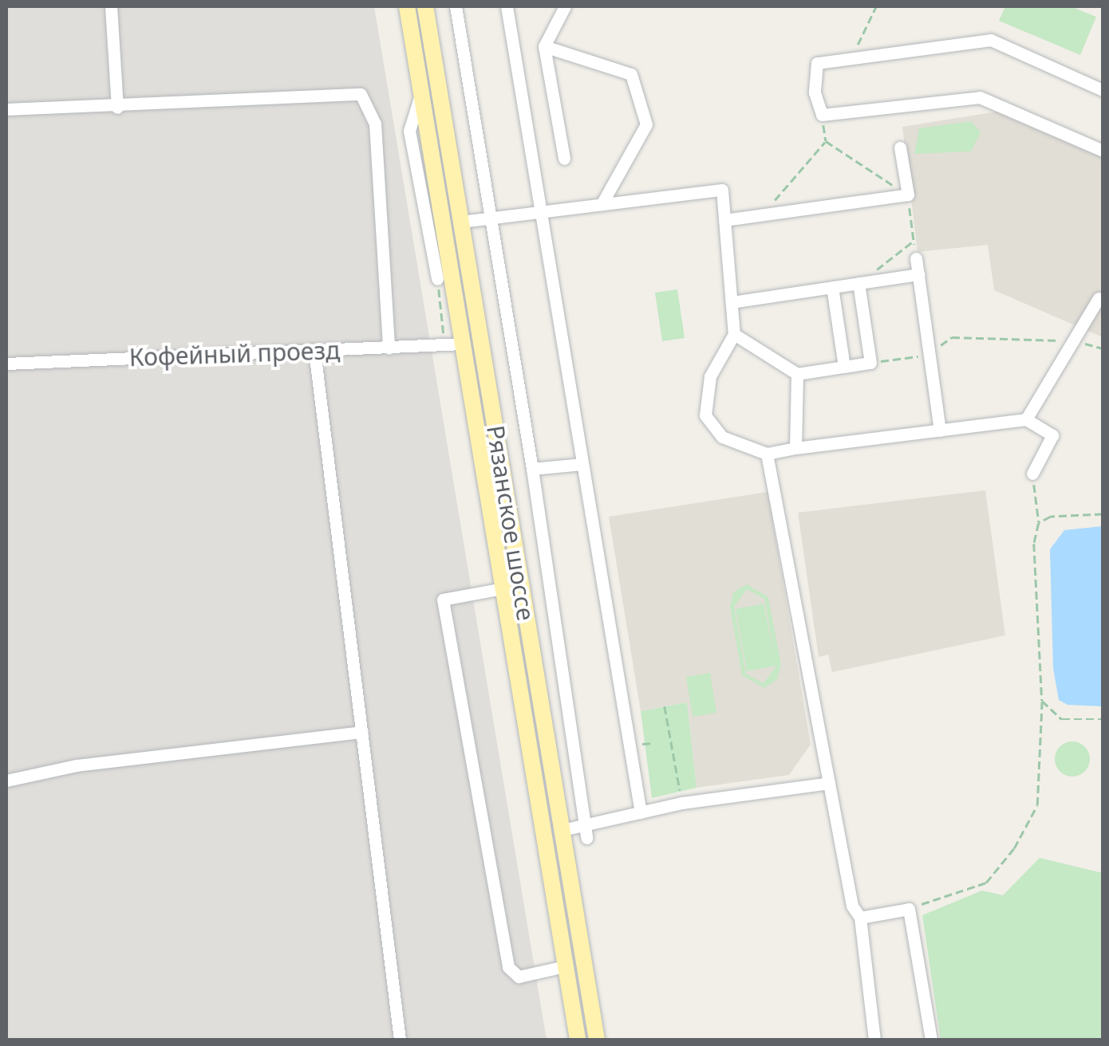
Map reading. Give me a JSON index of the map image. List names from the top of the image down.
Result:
{
  "streets": {
    "main road": ["Рязанское шоссе"],
    "lane": ["Кофейный проезд"]
  },
  "crossings": [
    ["Кофейный проезд", "Рязанское шоссе"]
  ]
}
